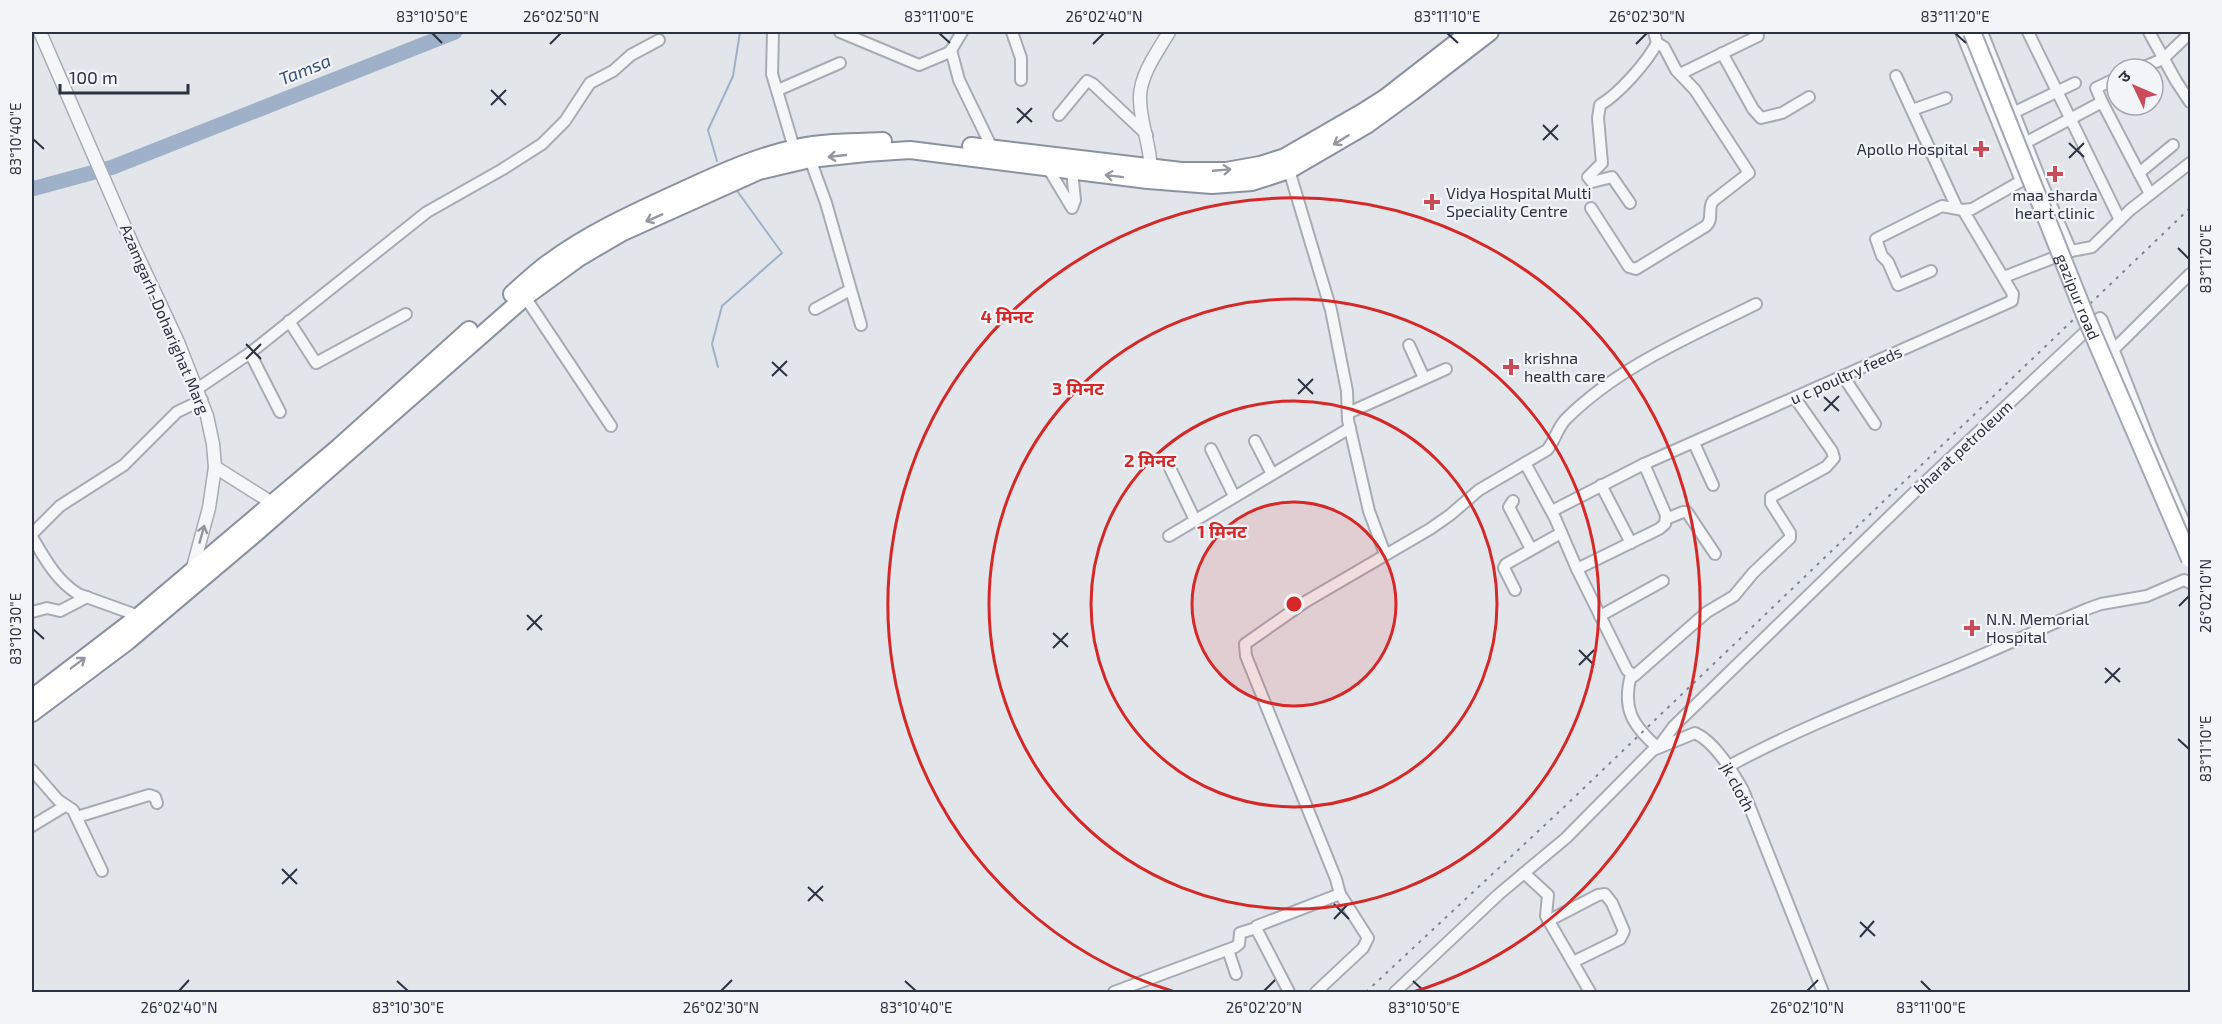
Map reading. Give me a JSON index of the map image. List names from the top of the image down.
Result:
{
  "streets": {
    "main road": ["gazipur road"],
    "street": [
      "Azamgarh-Doharighat Marg",
      "u c poultry feeds",
      "bharat petroleum",
      "jk cloth"
    ]
  },
  "crossings": [
    ["bharat petroleum", "jk cloth"]
  ],
  "water": ["Tamsa"],
  "places": {
    "health": [
      "Apollo Hospital",
      "maa sharda heart clinic",
      "Vidya Hospital Multi Speciality Centre",
      "krishna health care",
      "N.N. Memorial Hospital"
    ]
  },
  "scale_bar": "100 m",
  "north": "top left",
  "coordinates": [
    "83°10'50\"E",
    "26°02'50\"N",
    "83°11'00\"E",
    "26°02'40\"N",
    "83°11'10\"E",
    "26°02'30\"N",
    "83°11'20\"E",
    "83°10'40\"E",
    "26°02'10\"N",
    "83°10'30\"E",
    "26°02'20\"N"
  ],
  "rings": [
    "4 मिनट",
    "3 मिनट",
    "2 मिनट",
    "1 मिनट"
  ]
}
